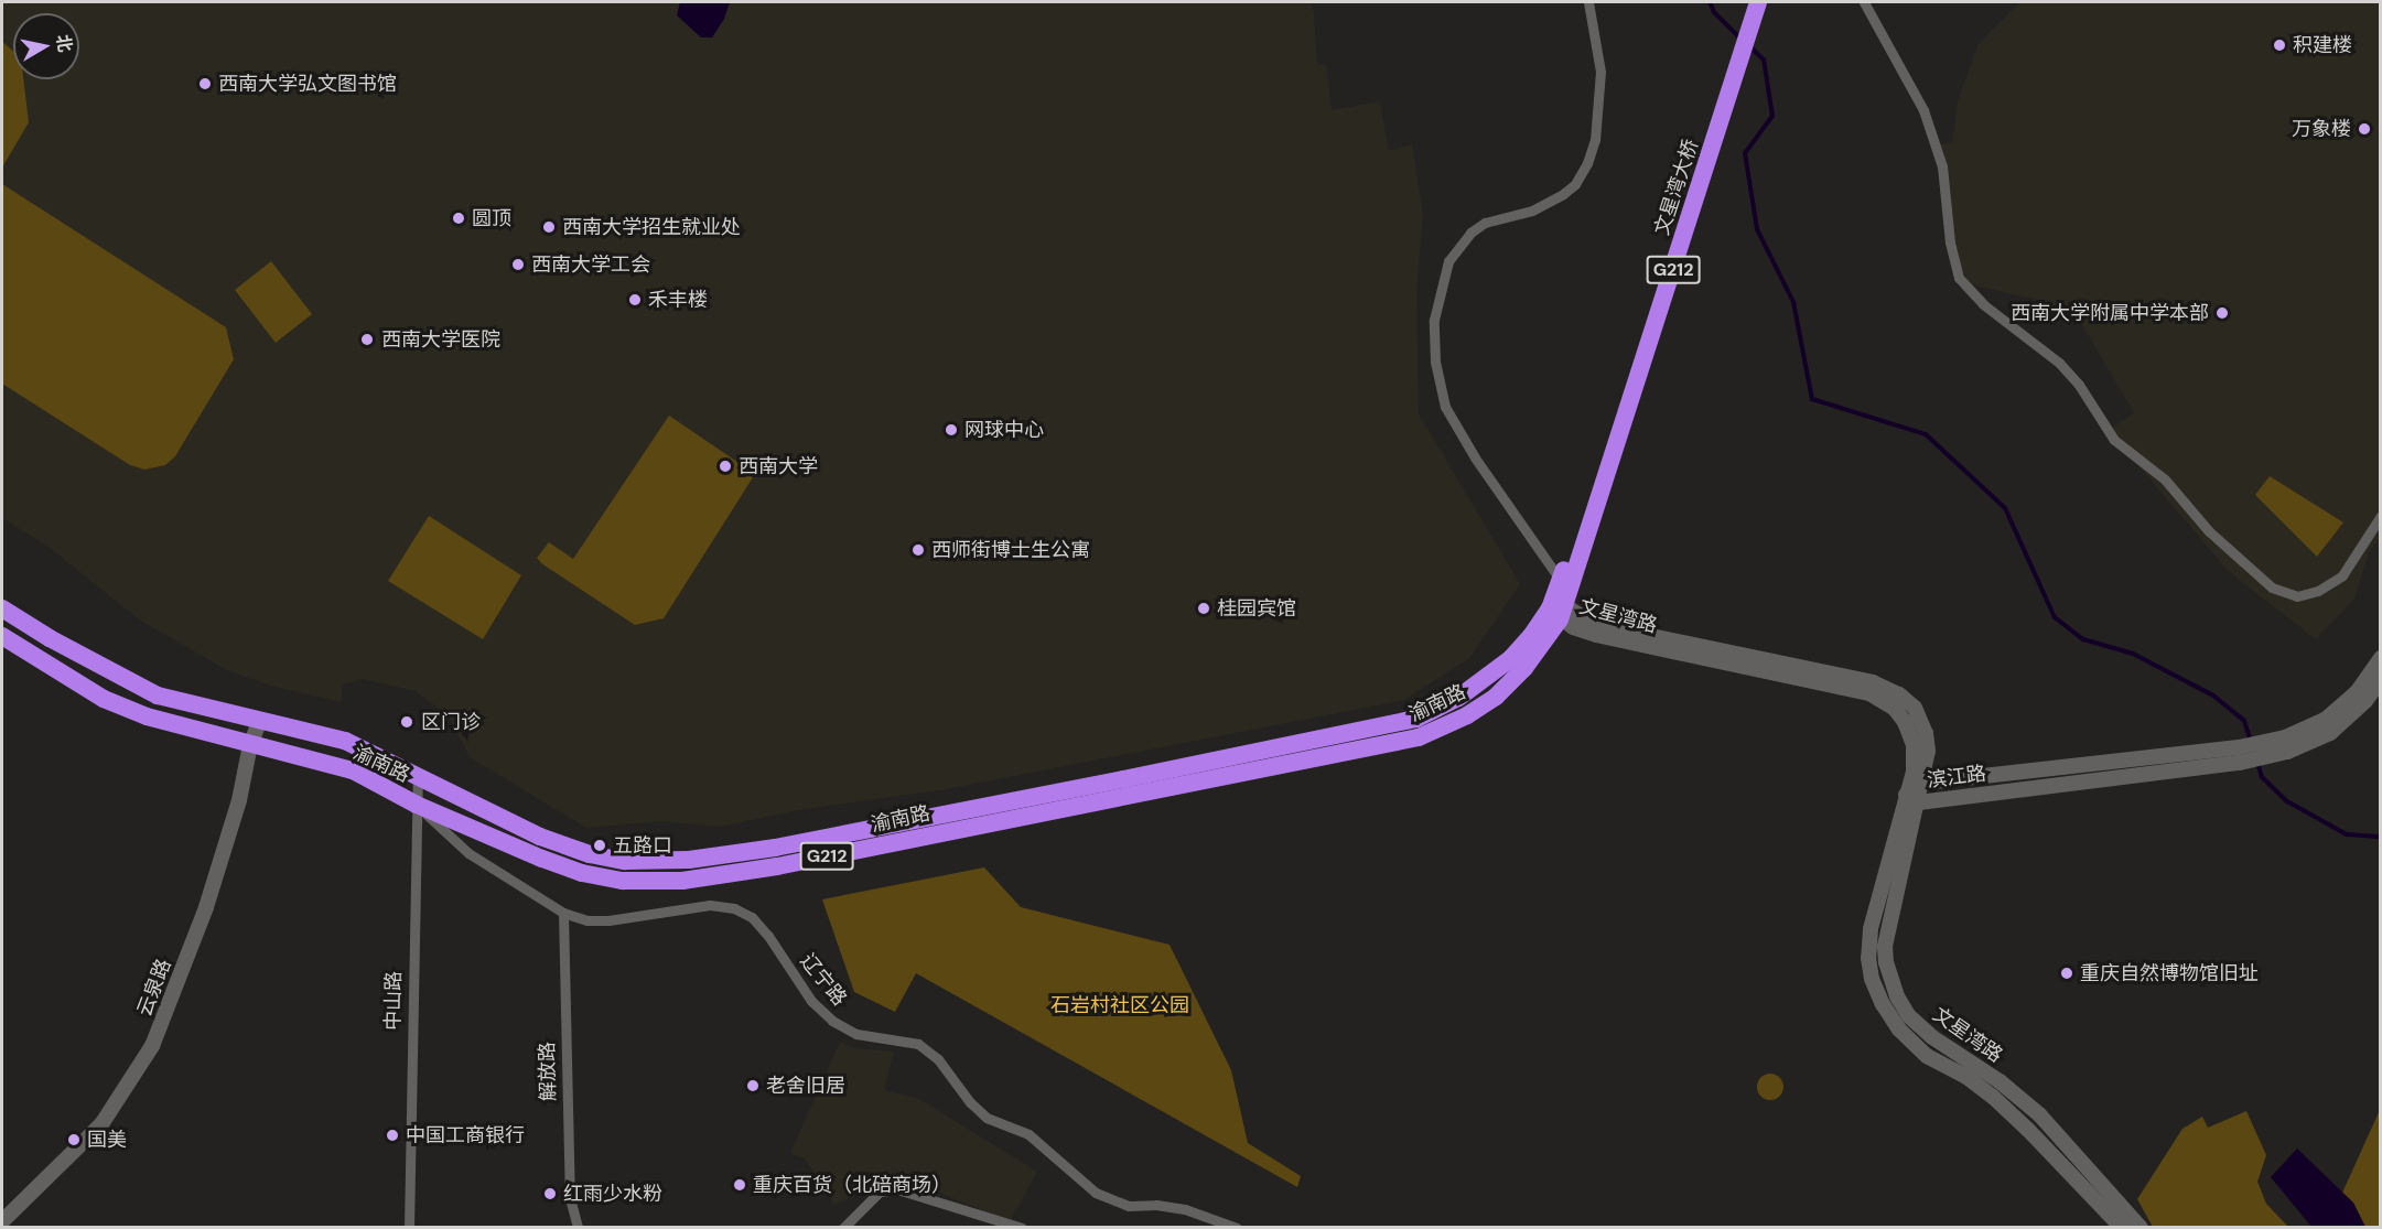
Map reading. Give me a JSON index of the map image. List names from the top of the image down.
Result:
{
  "streets": {
    "highway": ["文星湾大桥", "G212", "渝南路"],
    "main road": ["文星湾路", "滨江路", "云泉路"],
    "street": ["辽宁路", "中山路", "解放路"]
  },
  "crossings": [
    ["文星湾大桥", "渝南路"],
    ["文星湾路", "渝南路"],
    ["文星湾路", "滨江路"],
    ["渝南路", "辽宁路"],
    ["渝南路", "云泉路"],
    ["渝南路", "中山路"],
    ["辽宁路", "中山路"],
    ["辽宁路", "解放路"]
  ],
  "parks": ["石岩村社区公园"],
  "places": [
    "积建楼",
    "西南大学弘文图书馆",
    "万象楼",
    "圆顶",
    "西南大学招生就业处",
    "西南大学工会",
    "禾丰楼",
    "西南大学附属中学本部",
    "西南大学医院",
    "网球中心",
    "西南大学",
    "西师街博士生公寓",
    "桂园宾馆",
    "区门诊",
    "五路口",
    "重庆自然博物馆旧址",
    "老舍旧居",
    "中国工商银行",
    "国美",
    "重庆百货（北碚商场）",
    "红雨少水粉"
  ],
  "north": "right"
}
